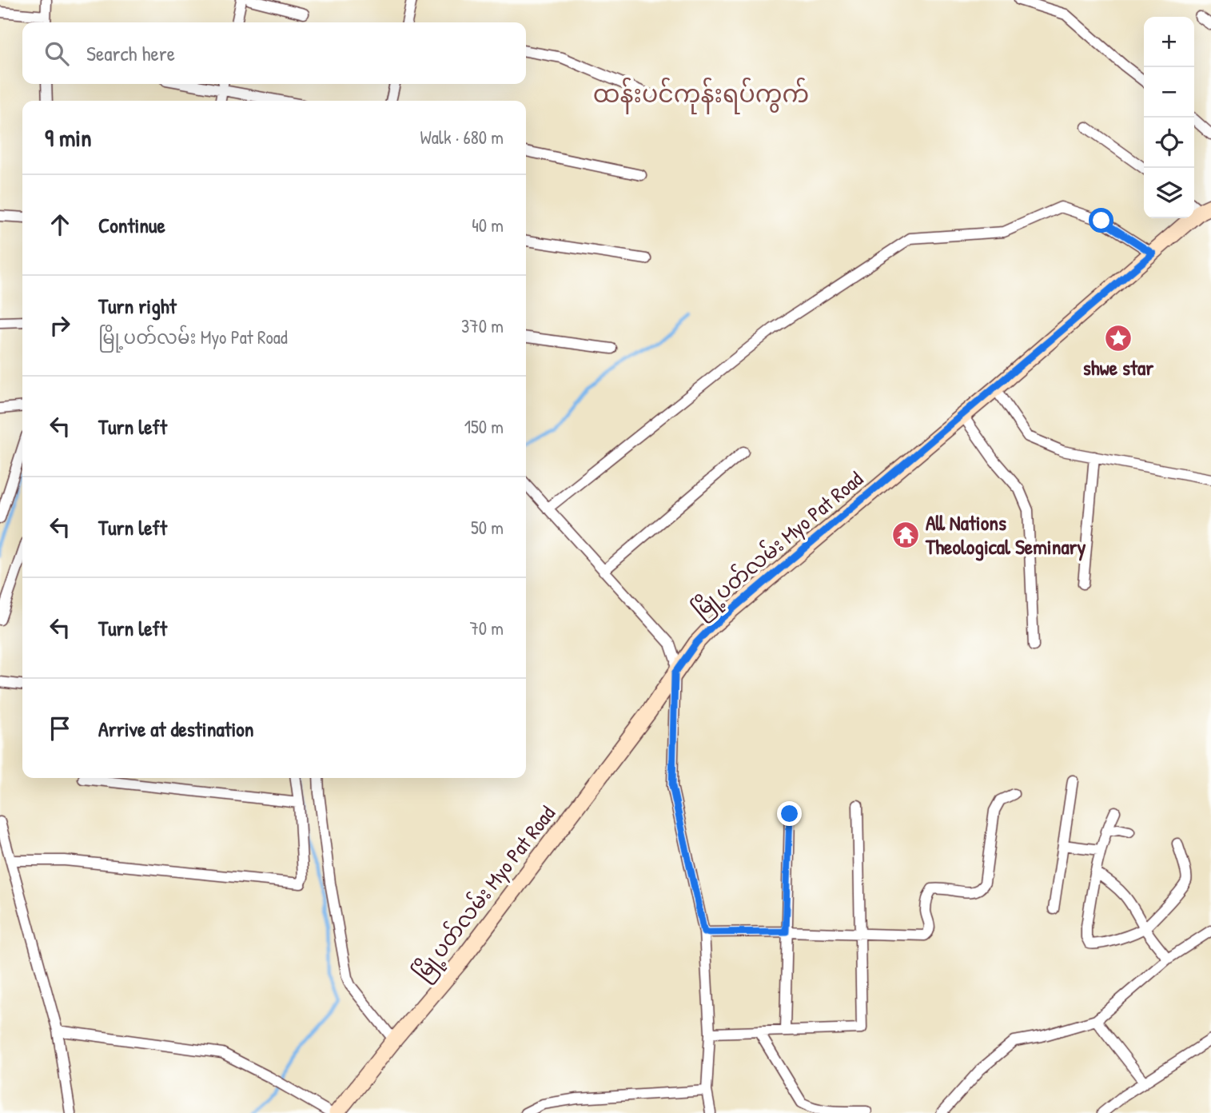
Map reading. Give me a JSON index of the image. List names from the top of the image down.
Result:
{
  "streets": {
    "main road": ["မြို့ပတ်လမ်း Myo Pat Road"]
  },
  "districts": ["ထန်းပင်ကုန်းရပ်ကွက်"],
  "places": {
    "place": ["shwe star"],
    "temple": ["All Nations Theological Seminary"]
  },
  "page": {
    "map_buttons": ["+", "−"],
    "search": "Search here",
    "heading": ["9 min", "Walk · 680 m"],
    "list": [
      ["Continue", "40 m"],
      ["Turn right", "မြို့ပတ်လမ်း Myo Pat Road", "370 m"],
      ["Turn left", "150 m"],
      ["Turn left", "50 m"],
      ["Turn left", "70 m"],
      "Arrive at destination"
    ]
  }
}
